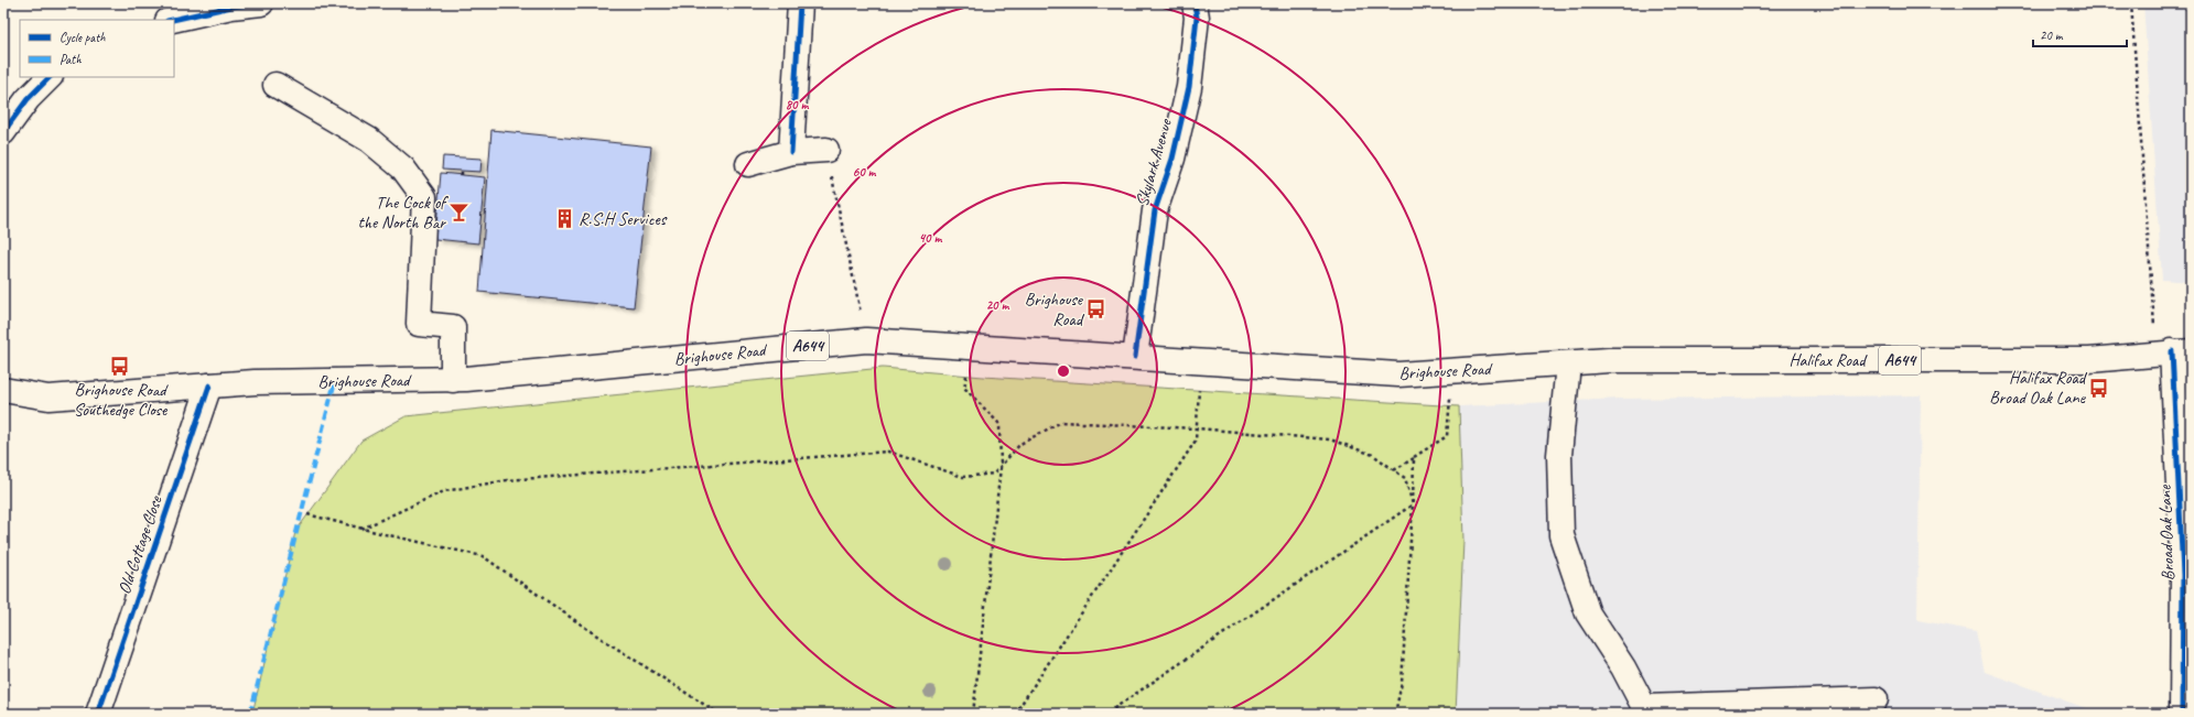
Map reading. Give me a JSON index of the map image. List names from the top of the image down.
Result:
{
  "streets": {
    "main road": [
      "Skylark Avenue",
      "A644",
      "Brighouse Road",
      "Halifax Road",
      "Broad Oak Lane",
      "Old Cottage Close"
    ]
  },
  "crossings": [
    ["Skylark Avenue", "Brighouse Road"],
    ["Brighouse Road", "Halifax Road"],
    ["Brighouse Road", "Old Cottage Close"],
    ["Halifax Road", "Broad Oak Lane"]
  ],
  "places": {
    "bar": ["The Cock of the North Bar"],
    "building": ["R.S.H Services"],
    "bus stop": ["Brighouse Road", "Brighouse Road Southedge Close", "Halifax Road Broad Oak Lane"]
  },
  "legend": ["Cycle path", "Path"],
  "scale_bar": "20 m",
  "rings": [
    "80 m",
    "60 m",
    "40 m",
    "20 m"
  ]
}
